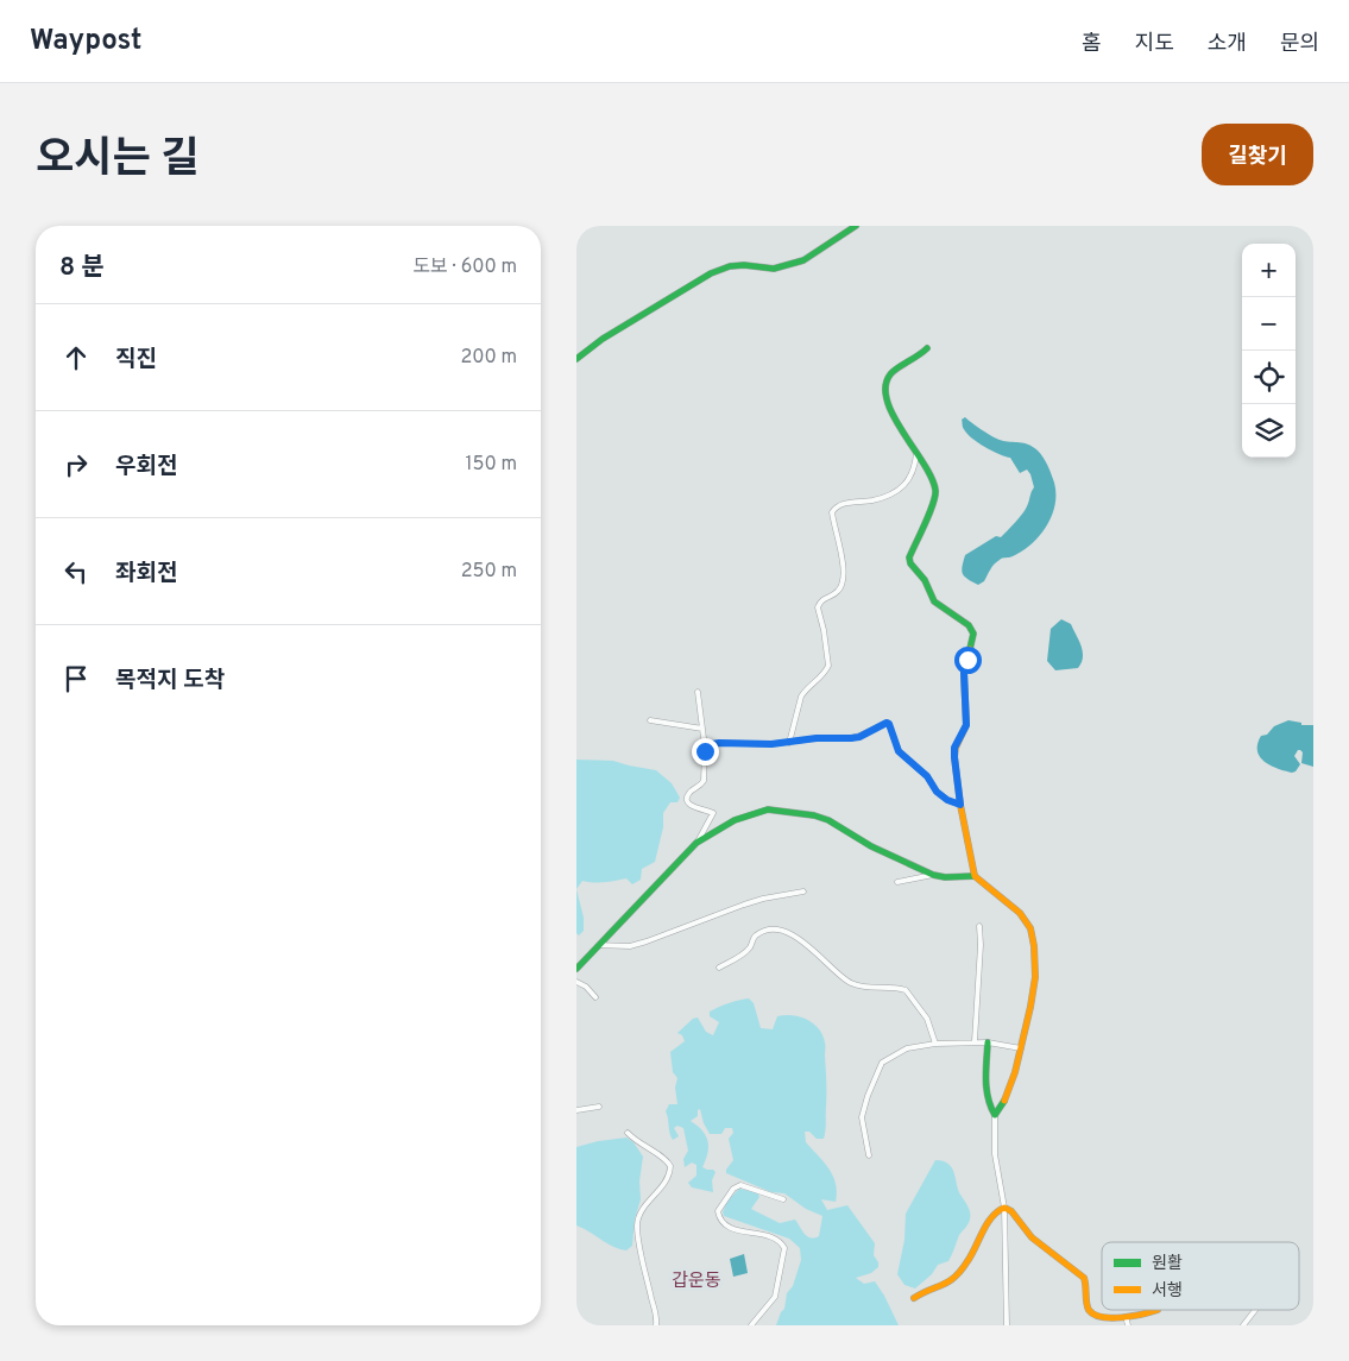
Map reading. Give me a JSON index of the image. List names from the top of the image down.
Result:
{
  "districts": ["갑운동"],
  "legend": ["원활", "서행"],
  "page": {
    "header": "Waypost",
    "nav": [
      "홈",
      "지도",
      "소개",
      "문의"
    ],
    "title": "오시는 길",
    "buttons": "길찾기",
    "heading": ["8 분", "도보 · 600 m"],
    "map_buttons": ["+", "−"],
    "list": [
      ["직진", "200 m"],
      ["우회전", "150 m"],
      ["좌회전", "250 m"],
      "목적지 도착"
    ]
  }
}
